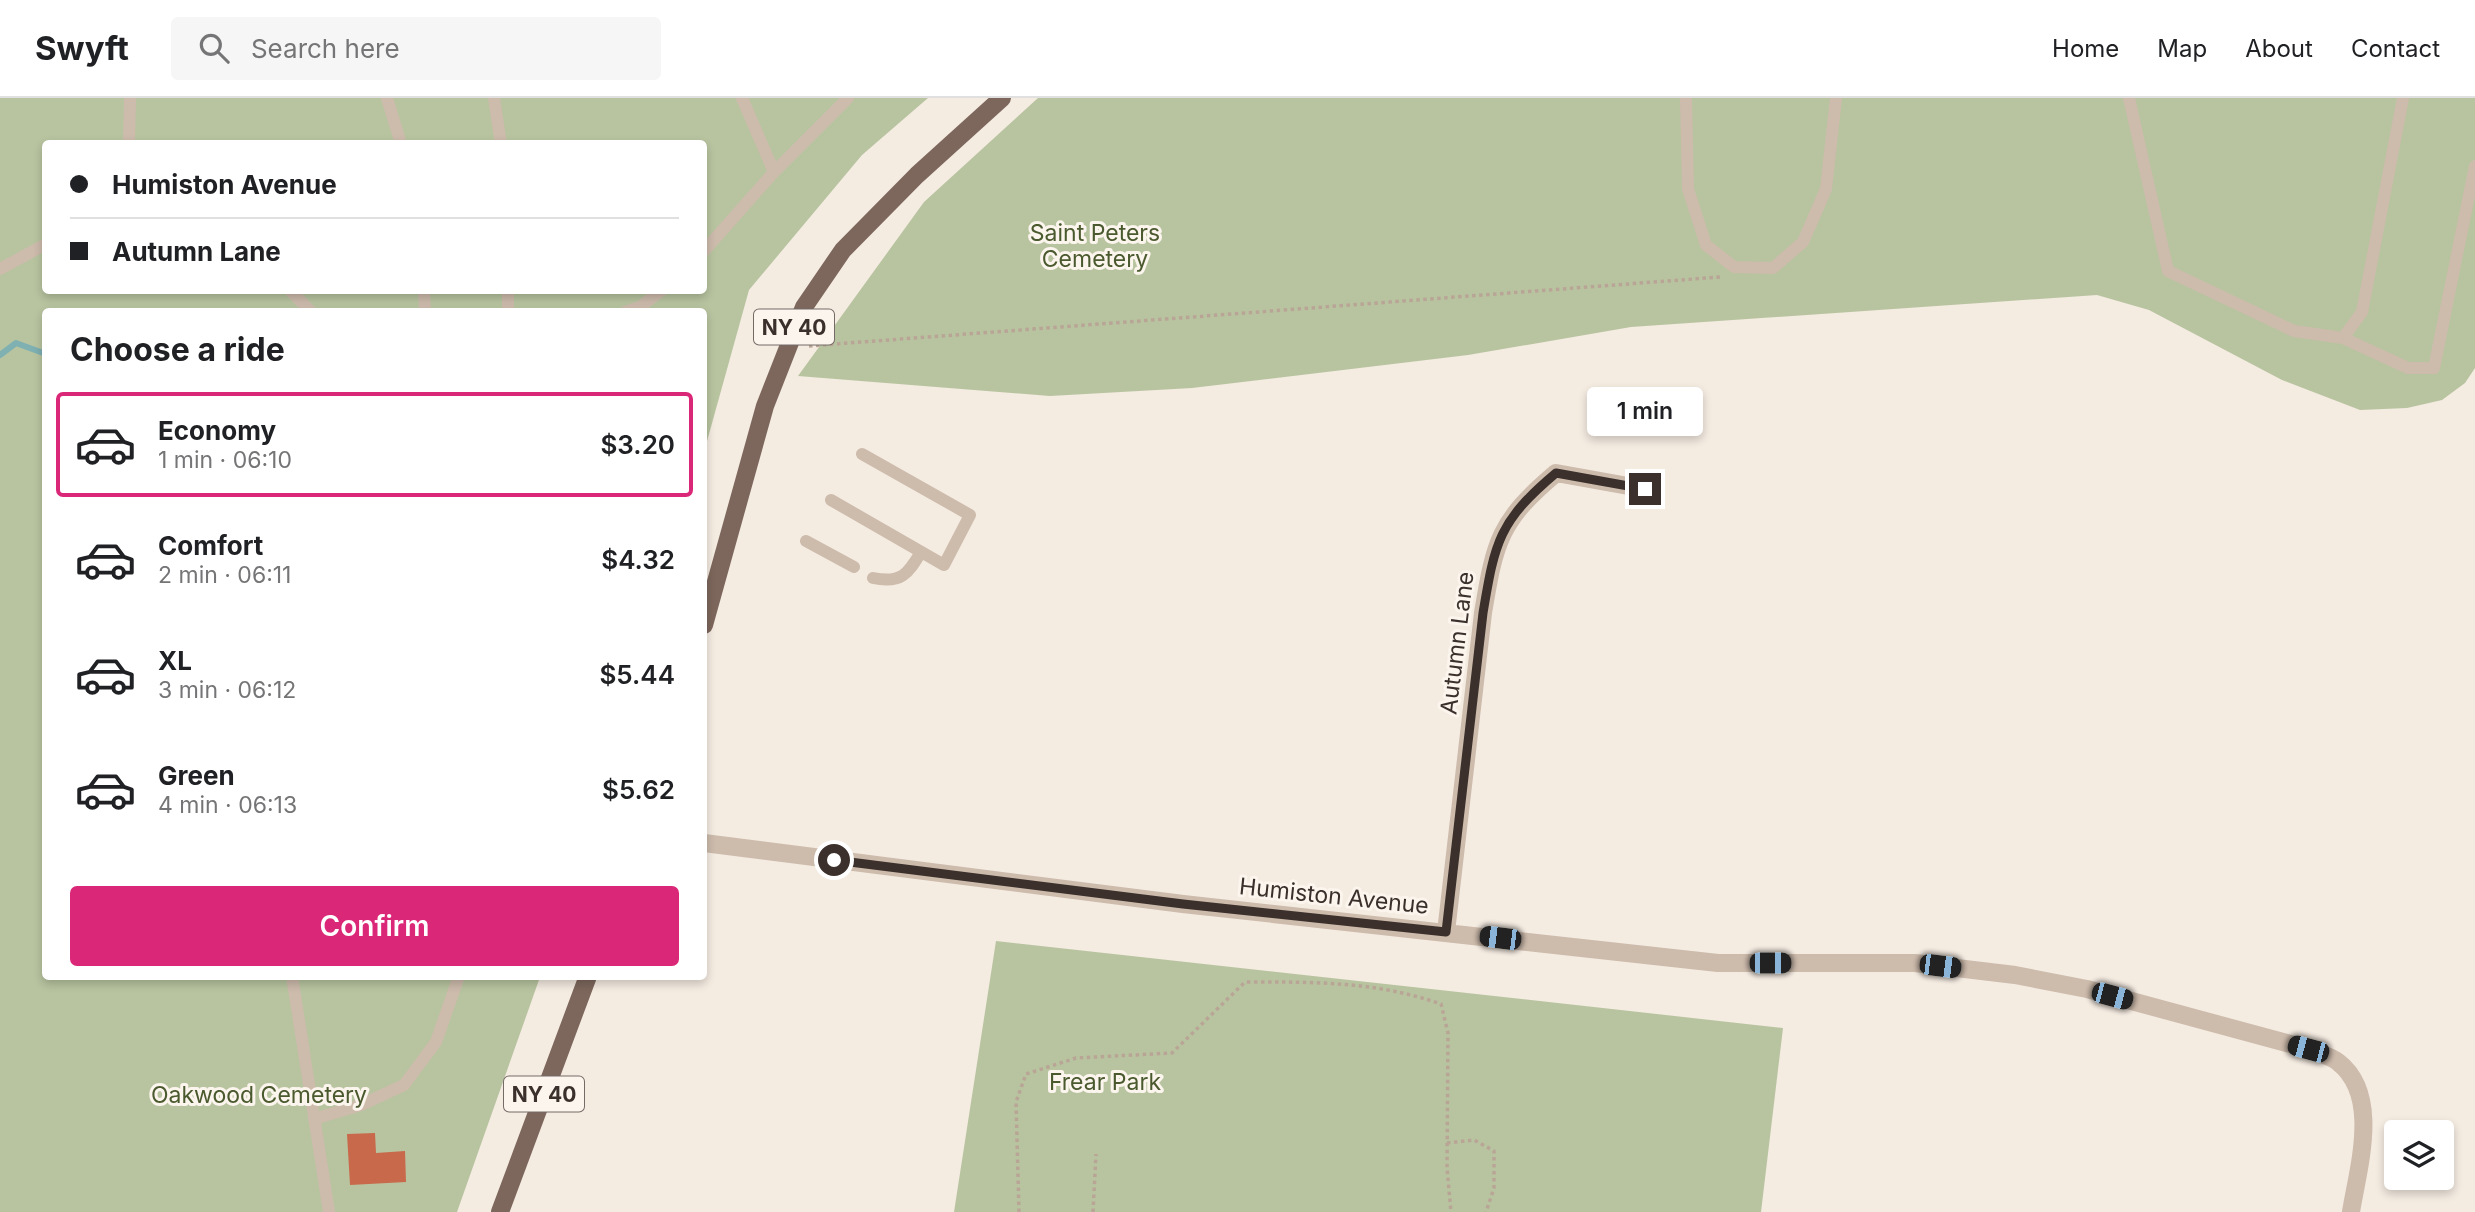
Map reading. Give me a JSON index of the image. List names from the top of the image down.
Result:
{
  "streets": {
    "main road": ["NY 40"],
    "street": ["Autumn Lane", "Humiston Avenue"]
  },
  "crossings": [
    ["Autumn Lane", "Humiston Avenue"]
  ],
  "parks": ["Saint Peters Cemetery", "Frear Park", "Oakwood Cemetery"],
  "page": {
    "header": "Swyft",
    "search": "Search here",
    "nav": [
      "Home",
      "Map",
      "About",
      "Contact"
    ],
    "banner": ["Humiston Avenue", "Autumn Lane"],
    "heading": "Choose a ride",
    "bubble": "1 min",
    "list": [
      {
        "name": "Economy",
        "note": "1 min · 06:10",
        "value": "$3.20"
      },
      {
        "name": "Comfort",
        "note": "2 min · 06:11",
        "value": "$4.32"
      },
      {
        "name": "XL",
        "note": "3 min · 06:12",
        "value": "$5.44"
      },
      {
        "name": "Green",
        "note": "4 min · 06:13",
        "value": "$5.62"
      }
    ],
    "buttons": "Confirm"
  }
}
